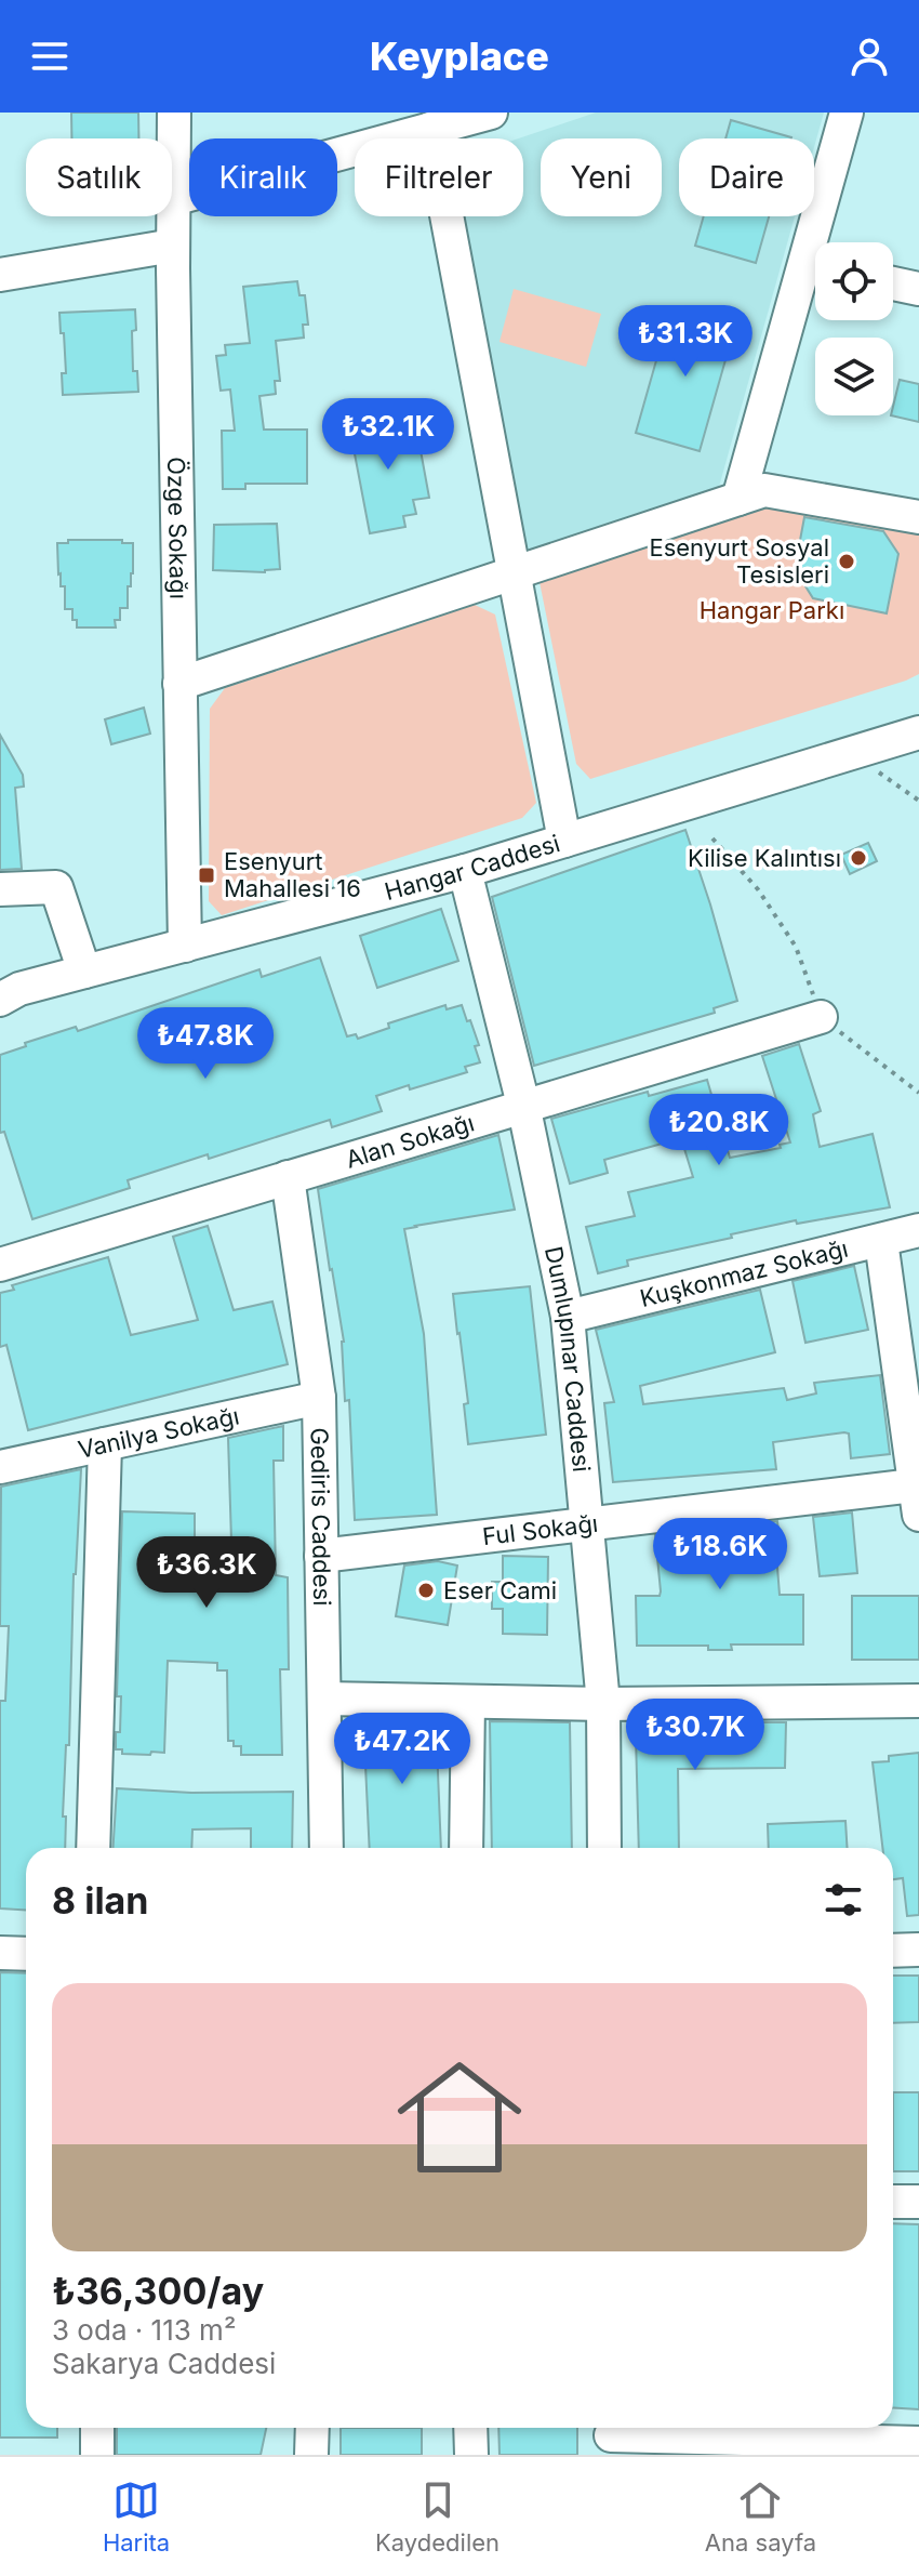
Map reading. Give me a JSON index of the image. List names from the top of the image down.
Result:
{
  "streets": {
    "street": [
      "Özge Sokağı",
      "Hangar Caddesi",
      "Alan Sokağı",
      "Kuşkonmaz Sokağı",
      "Dumlupınar Caddesi",
      "Vanilya Sokağı",
      "Gediris Caddesi",
      "Ful Sokağı"
    ]
  },
  "crossings": [
    ["Özge Sokağı", "Hangar Caddesi"],
    ["Hangar Caddesi", "Dumlupınar Caddesi"],
    ["Alan Sokağı", "Dumlupınar Caddesi"],
    ["Alan Sokağı", "Gediris Caddesi"],
    ["Kuşkonmaz Sokağı", "Dumlupınar Caddesi"],
    ["Dumlupınar Caddesi", "Ful Sokağı"],
    ["Vanilya Sokağı", "Gediris Caddesi"],
    ["Gediris Caddesi", "Ful Sokağı"]
  ],
  "parks": ["Hangar Parkı"],
  "places": {
    "other": ["Esenyurt Sosyal Tesisleri", "Kilise Kalıntısı", "Eser Cami"],
    "transit": ["Esenyurt Mahallesi 16"]
  },
  "page": {
    "header": "Keyplace",
    "chip": [
      "Satılık",
      "Kiralık",
      "Filtreler",
      "Yeni",
      "Daire"
    ],
    "price": [
      "₺31.3K",
      "₺32.1K",
      "₺47.8K",
      "₺20.8K",
      "₺18.6K",
      "₺36.3K",
      "₺30.7K",
      "₺47.2K"
    ],
    "heading": "8 ilan",
    "list": [
      {
        "name": "₺36,300/ay",
        "note": "3 oda · 113 m² · Sakarya Caddesi"
      }
    ],
    "tabs": ["Harita", "Kaydedilen", "Ana sayfa"]
  }
}
